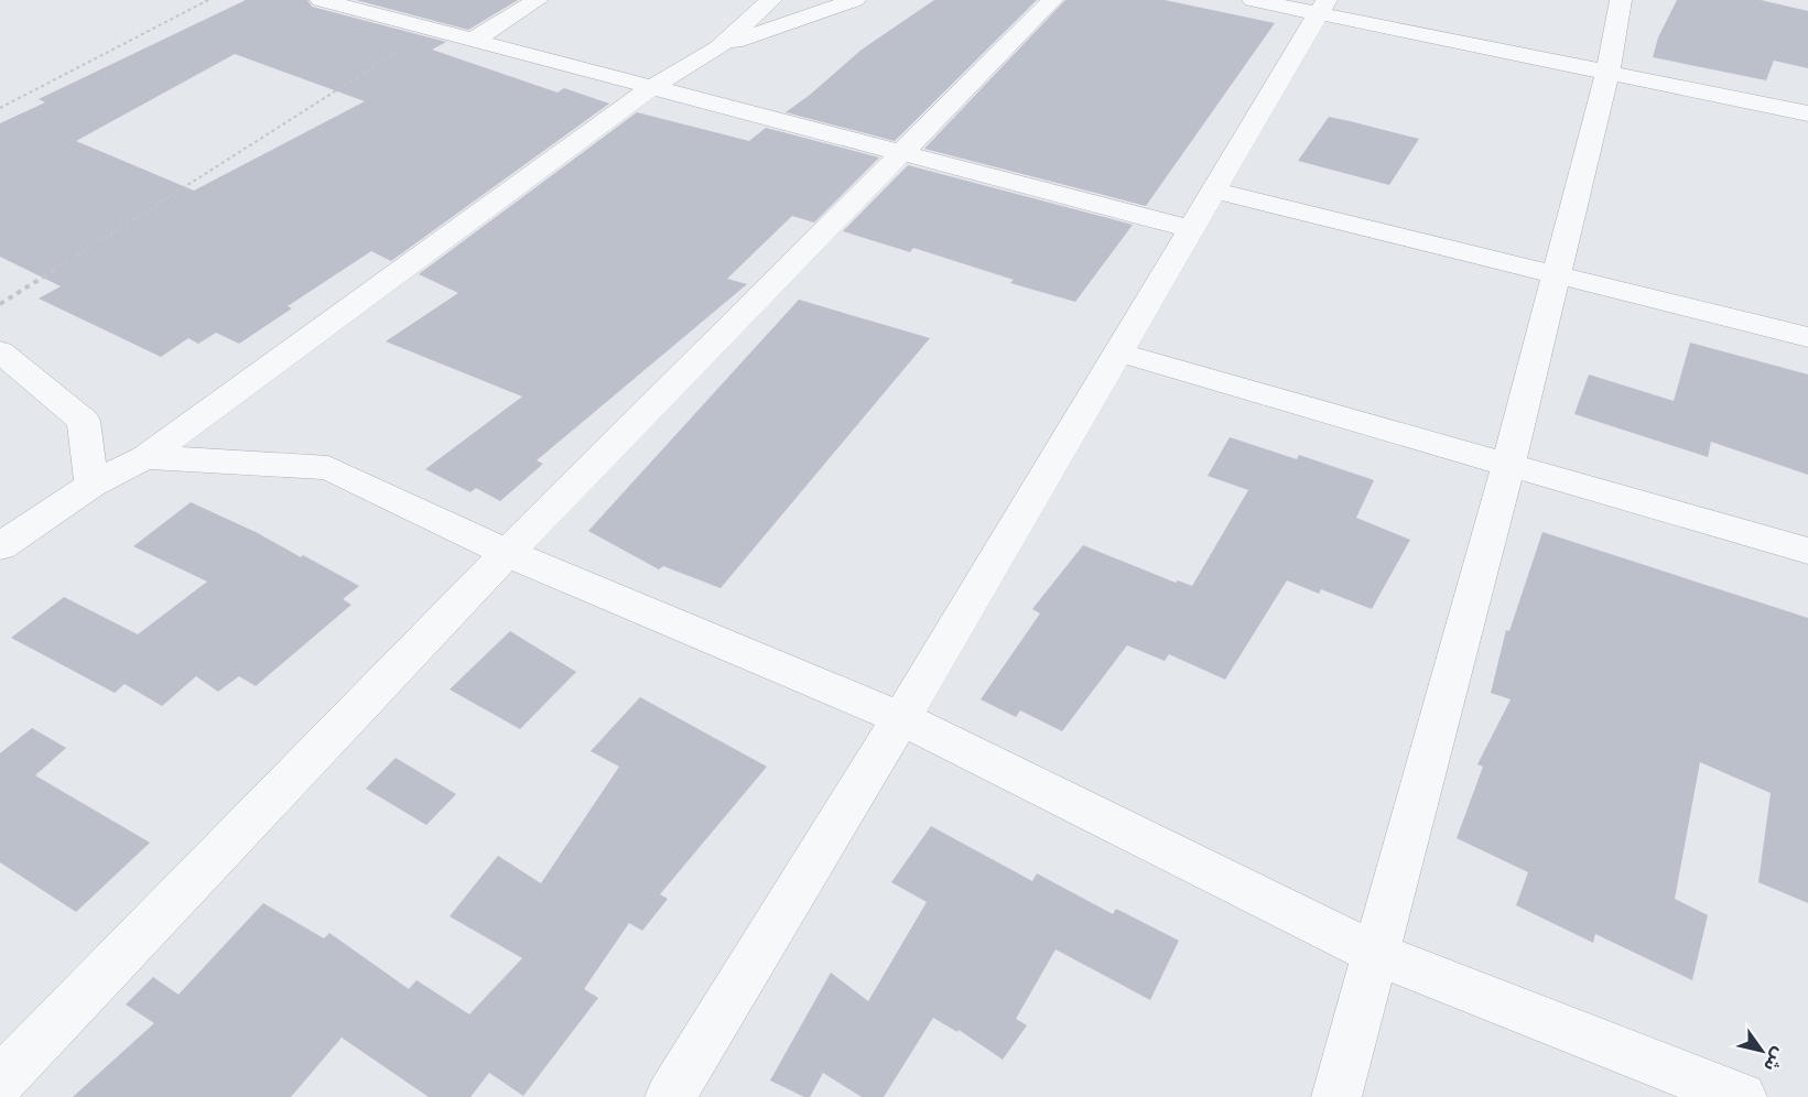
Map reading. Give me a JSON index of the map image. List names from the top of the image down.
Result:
{
  "north": "bottom right"
}
